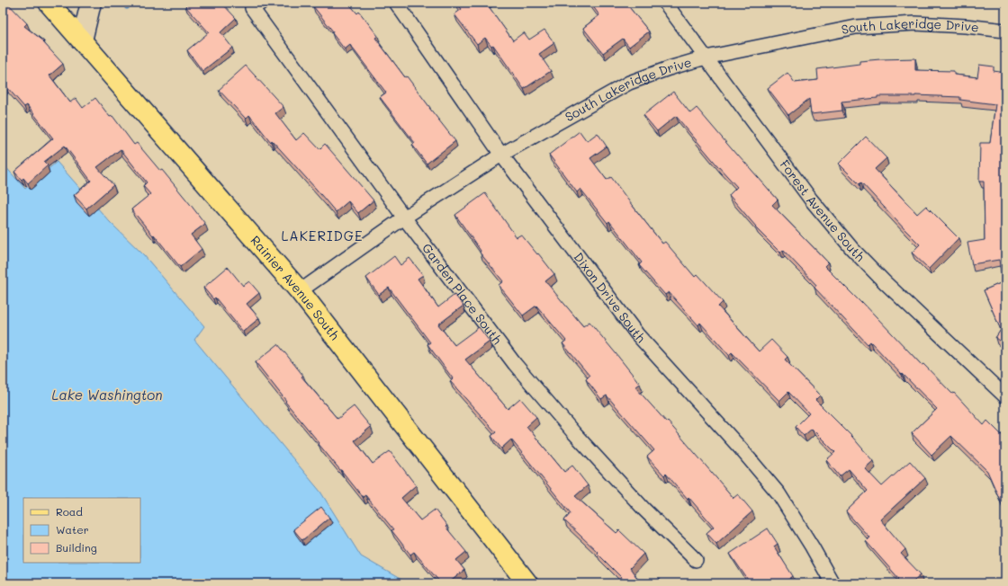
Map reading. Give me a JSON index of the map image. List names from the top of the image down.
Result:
{
  "streets": {
    "main road": ["Rainier Avenue South"],
    "street": [
      "South Lakeridge Drive",
      "Forest Avenue South",
      "Garden Place South",
      "Dixon Drive South"
    ]
  },
  "crossings": [
    ["South Lakeridge Drive", "Forest Avenue South"],
    ["South Lakeridge Drive", "Rainier Avenue South"],
    ["South Lakeridge Drive", "Garden Place South"],
    ["South Lakeridge Drive", "Dixon Drive South"]
  ],
  "districts": ["LAKERIDGE"],
  "water": ["Lake Washington"],
  "legend": ["Road", "Water", "Building"]
}
